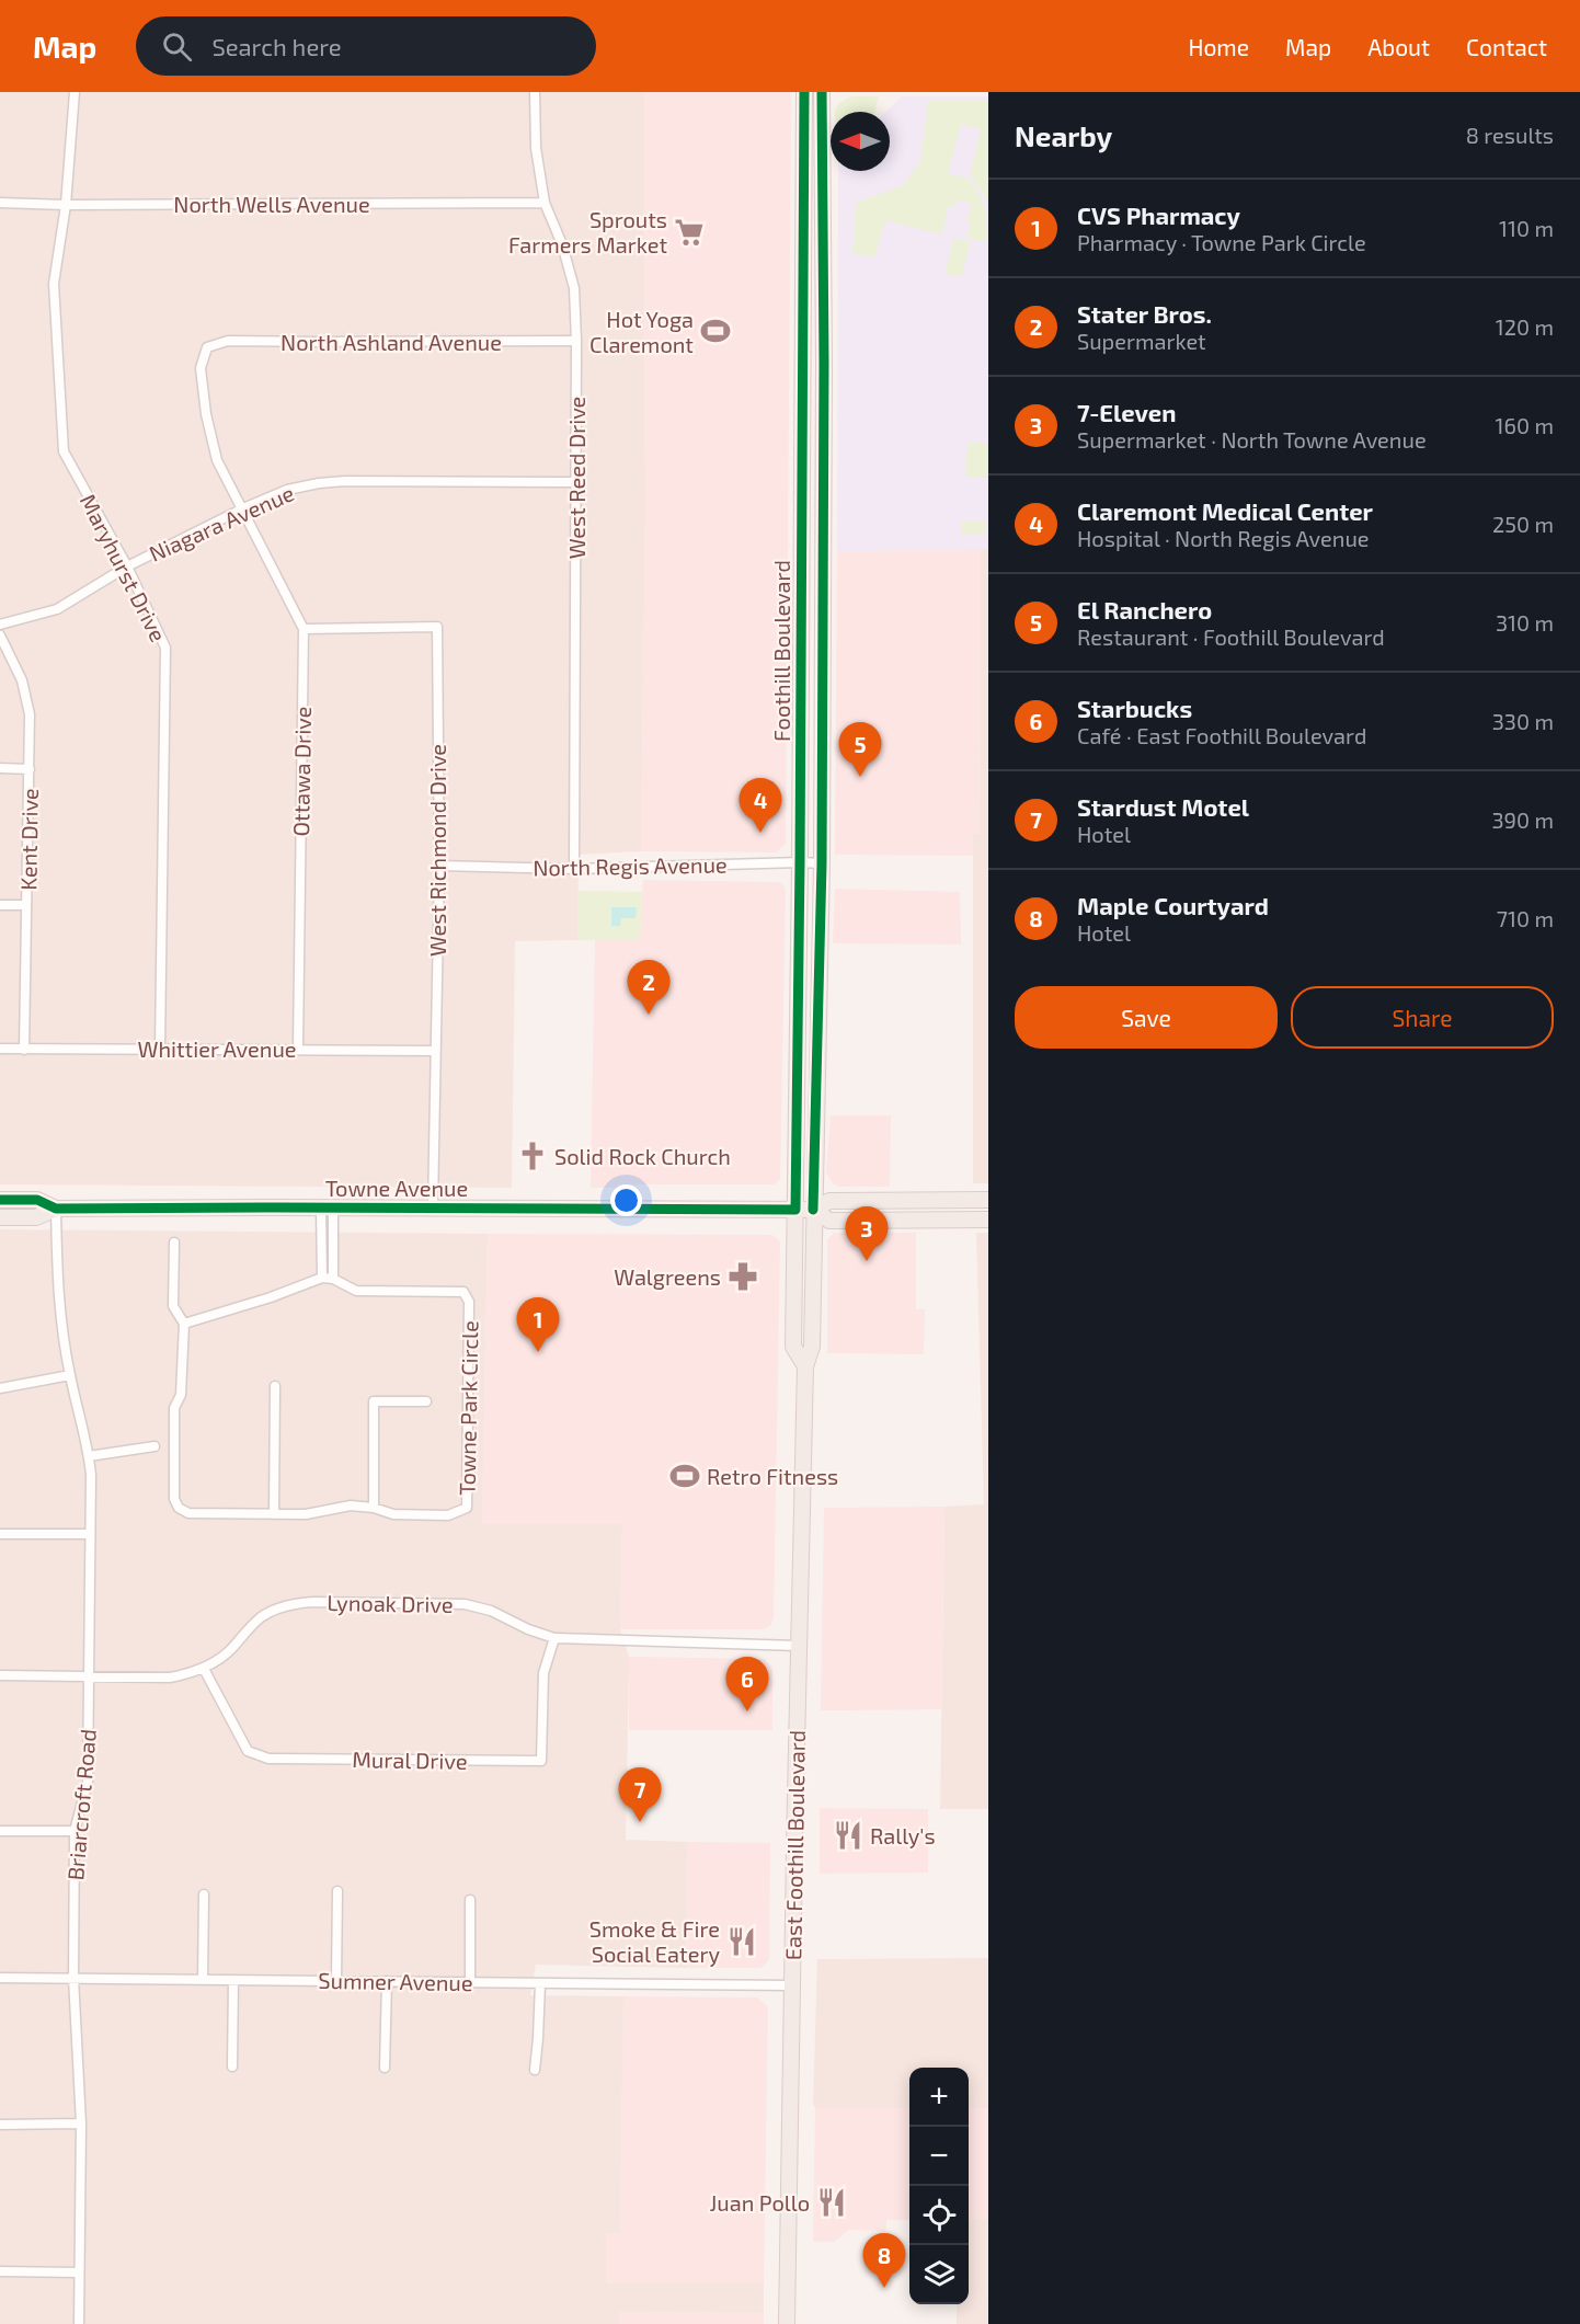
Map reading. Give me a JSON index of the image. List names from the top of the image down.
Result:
{
  "streets": {
    "main road": ["Foothill Boulevard", "Towne Avenue", "East Foothill Boulevard"],
    "street": [
      "North Wells Avenue",
      "North Ashland Avenue",
      "West Reed Drive",
      "Niagara Avenue",
      "Maryhurst Drive",
      "Ottawa Drive",
      "Kent Drive",
      "West Richmond Drive",
      "North Regis Avenue",
      "Whittier Avenue",
      "Towne Park Circle",
      "Lynoak Drive",
      "Mural Drive",
      "Briarcroft Road",
      "Sumner Avenue"
    ]
  },
  "crossings": [
    ["North Wells Avenue", "West Reed Drive"],
    ["North Wells Avenue", "Maryhurst Drive"],
    ["North Ashland Avenue", "West Reed Drive"],
    ["North Ashland Avenue", "Ottawa Drive"],
    ["West Reed Drive", "Niagara Avenue"],
    ["West Reed Drive", "North Regis Avenue"],
    ["Niagara Avenue", "Maryhurst Drive"],
    ["Niagara Avenue", "Ottawa Drive"],
    ["Maryhurst Drive", "Whittier Avenue"],
    ["Foothill Boulevard", "North Regis Avenue"],
    ["Foothill Boulevard", "Towne Avenue"],
    ["Foothill Boulevard", "East Foothill Boulevard"],
    ["Ottawa Drive", "West Richmond Drive"],
    ["Ottawa Drive", "Whittier Avenue"],
    ["Kent Drive", "Whittier Avenue"],
    ["West Richmond Drive", "North Regis Avenue"],
    ["West Richmond Drive", "Whittier Avenue"],
    ["West Richmond Drive", "Towne Avenue"],
    ["Towne Avenue", "Briarcroft Road"],
    ["Towne Avenue", "East Foothill Boulevard"],
    ["Lynoak Drive", "Mural Drive"],
    ["Lynoak Drive", "Briarcroft Road"],
    ["Lynoak Drive", "East Foothill Boulevard"],
    ["Briarcroft Road", "Sumner Avenue"],
    ["East Foothill Boulevard", "Sumner Avenue"]
  ],
  "places": {
    "supermarket": ["Sprouts Farmers Market"],
    "sports": ["Hot Yoga Claremont", "Retro Fitness"],
    "church": ["Solid Rock Church"],
    "pharmacy": ["Walgreens"],
    "restaurant": ["Rally's", "Smoke & Fire Social Eatery", "Juan Pollo"]
  },
  "north": "left",
  "page": {
    "header": "Map",
    "search": "Search here",
    "nav": [
      "Home",
      "Map",
      "About",
      "Contact"
    ],
    "heading": ["Nearby", "8 results"],
    "list": [
      {
        "mark": "1",
        "name": "CVS Pharmacy",
        "note": "Pharmacy · Towne Park Circle",
        "value": "110 m"
      },
      {
        "mark": "2",
        "name": "Stater Bros.",
        "note": "Supermarket",
        "value": "120 m"
      },
      {
        "mark": "3",
        "name": "7-Eleven",
        "note": "Supermarket · North Towne Avenue",
        "value": "160 m"
      },
      {
        "mark": "4",
        "name": "Claremont Medical Center",
        "note": "Hospital · North Regis Avenue",
        "value": "250 m"
      },
      {
        "mark": "5",
        "name": "El Ranchero",
        "note": "Restaurant · Foothill Boulevard",
        "value": "310 m"
      },
      {
        "mark": "6",
        "name": "Starbucks",
        "note": "Café · East Foothill Boulevard",
        "value": "330 m"
      },
      {
        "mark": "7",
        "name": "Stardust Motel",
        "note": "Hotel",
        "value": "390 m"
      },
      {
        "mark": "8",
        "name": "Maple Courtyard",
        "note": "Hotel",
        "value": "710 m"
      }
    ],
    "pins": [
      "5",
      "4",
      "2",
      "3",
      "1",
      "6",
      "7",
      "8"
    ],
    "buttons": ["Save", "Share"],
    "map_buttons": ["+", "−"]
  }
}
